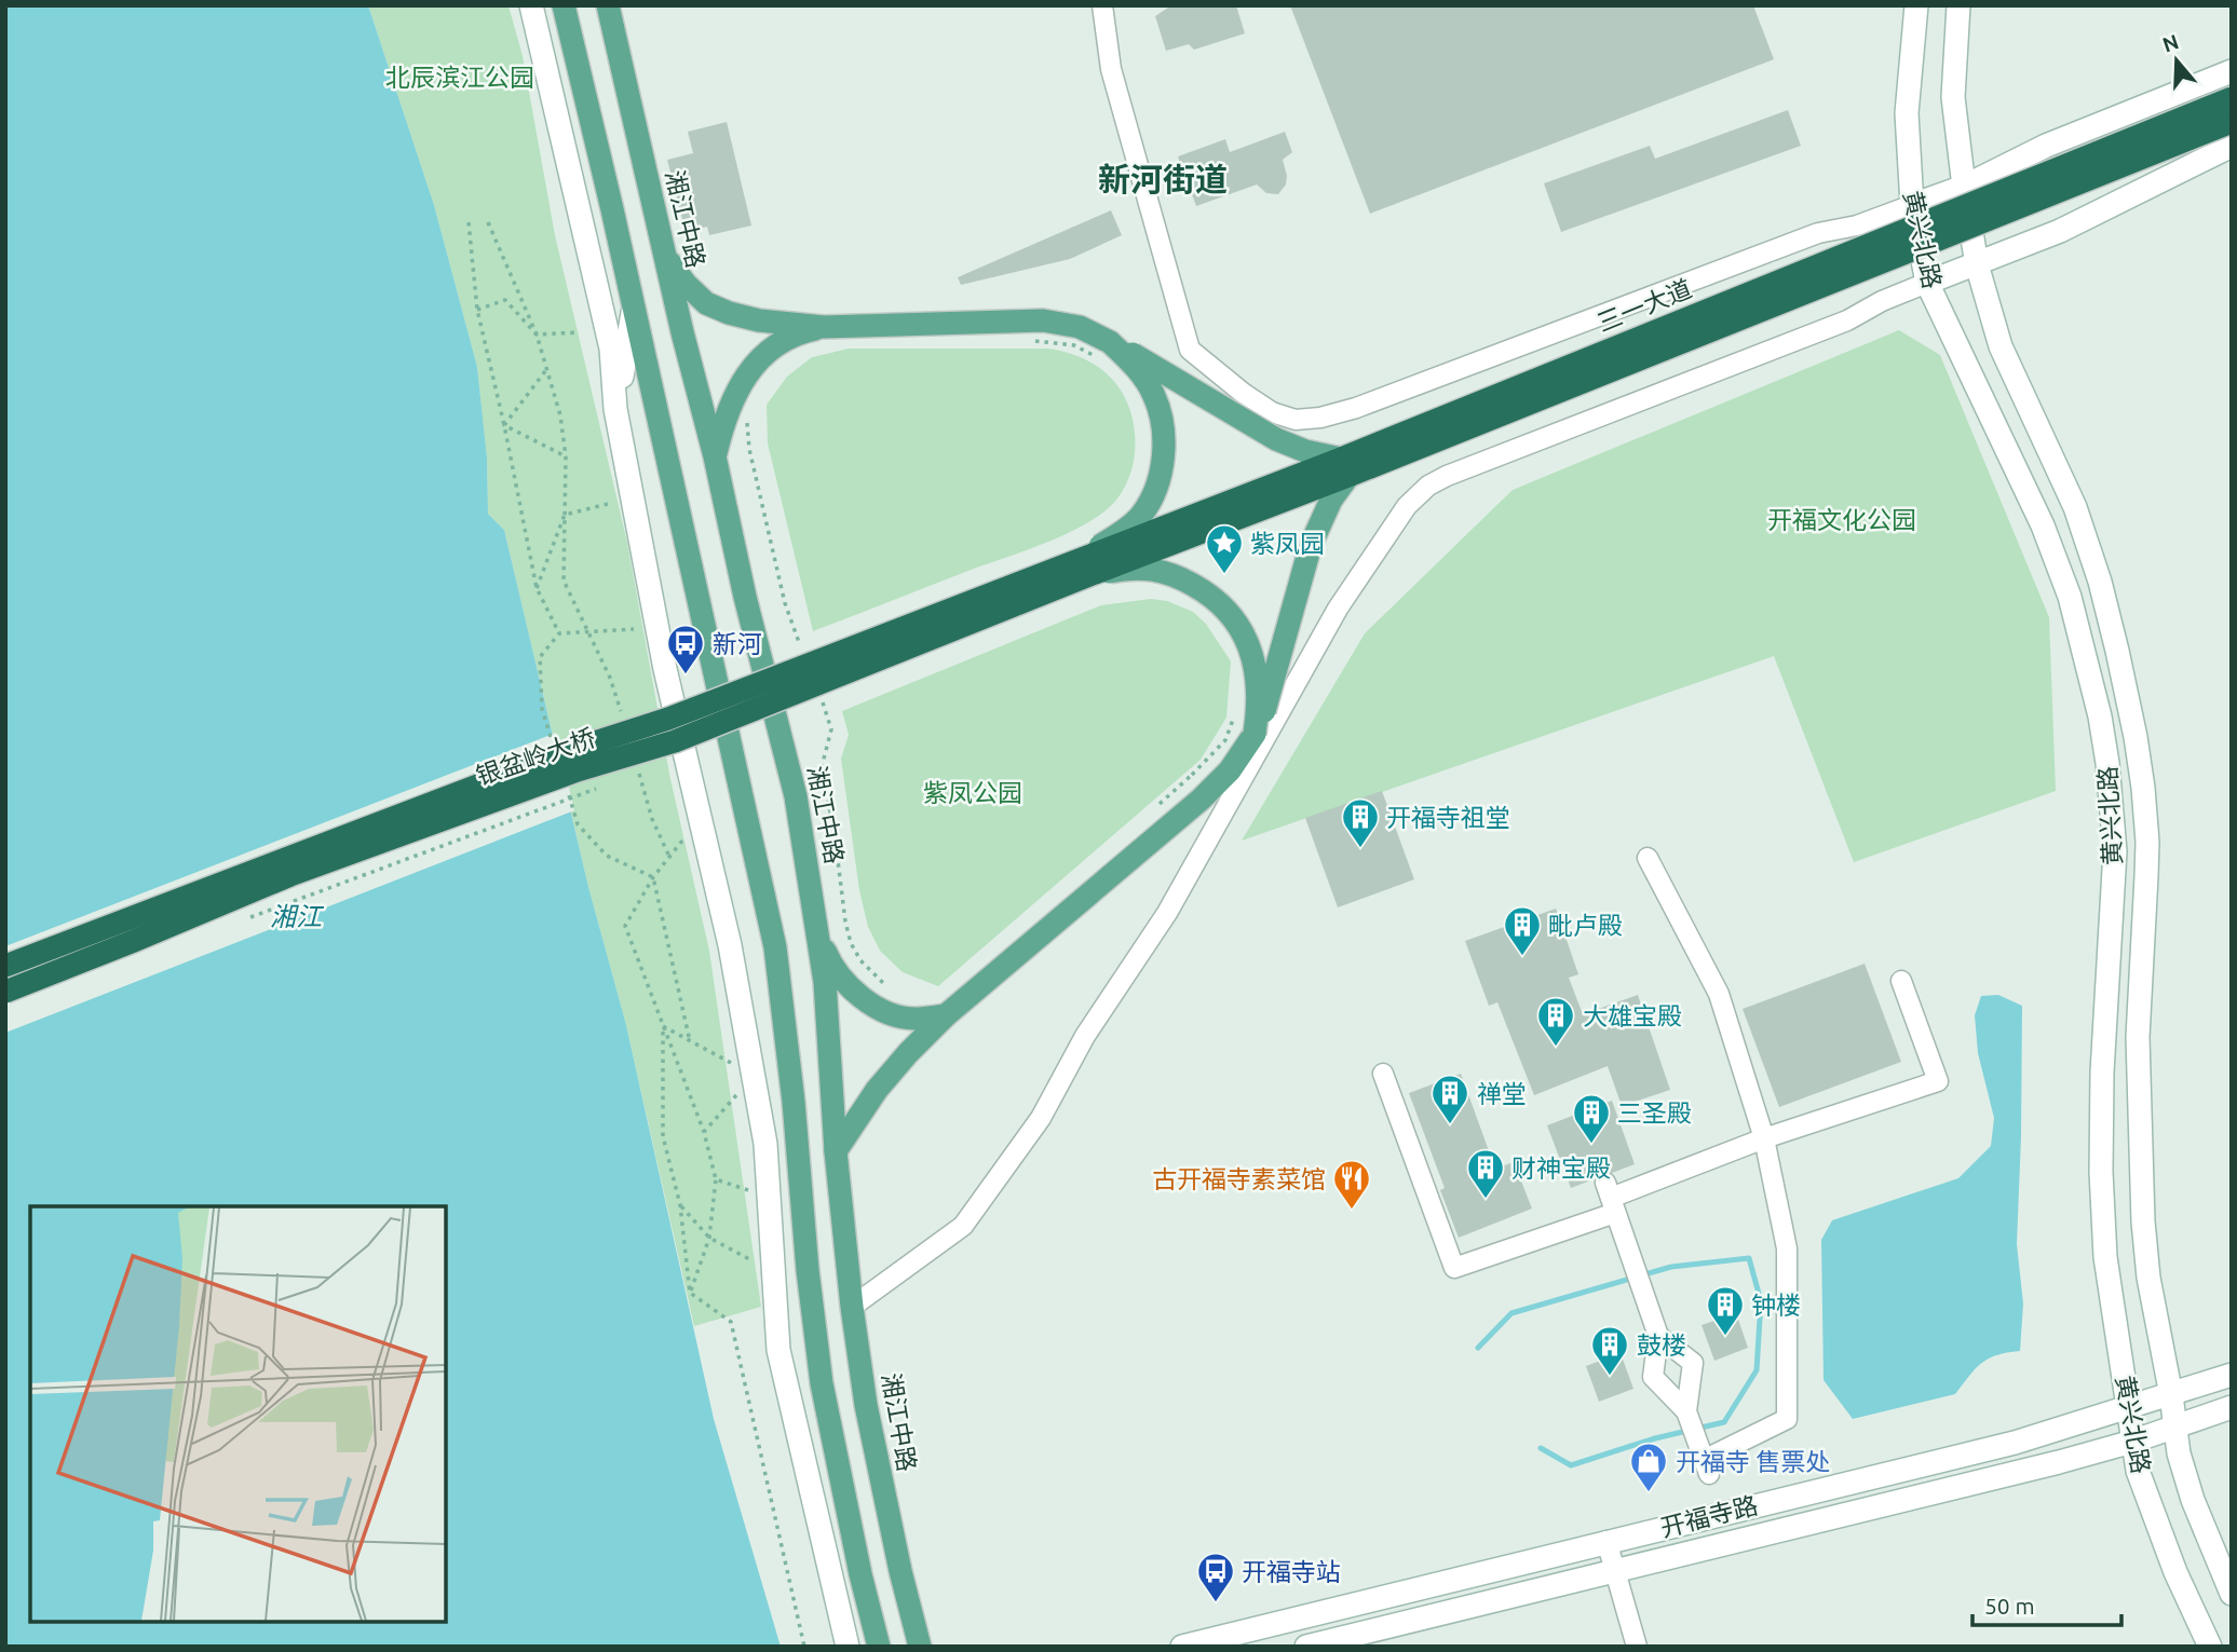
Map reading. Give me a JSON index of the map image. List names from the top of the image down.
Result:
{
  "streets": {
    "highway": ["三一大道", "银盆岭大桥"],
    "main road": ["湘江中路", "黄兴北路", "开福寺路"]
  },
  "crossings": [
    ["黄兴北路", "开福寺路"],
    ["三一大道", "银盆岭大桥"]
  ],
  "districts": ["新河街道"],
  "water": ["湘江"],
  "parks": ["北辰滨江公园", "开福文化公园", "紫凤公园"],
  "places": {
    "place": ["紫凤园"],
    "bus stop": ["新河", "开福寺站"],
    "building": [
      "开福寺祖堂",
      "毗卢殿",
      "大雄宝殿",
      "禅堂",
      "三圣殿",
      "财神宝殿",
      "钟楼",
      "鼓楼"
    ],
    "restaurant": ["古开福寺素菜馆"],
    "shop": ["开福寺 售票处"]
  },
  "scale_bar": "50 m",
  "north": "top"
}
